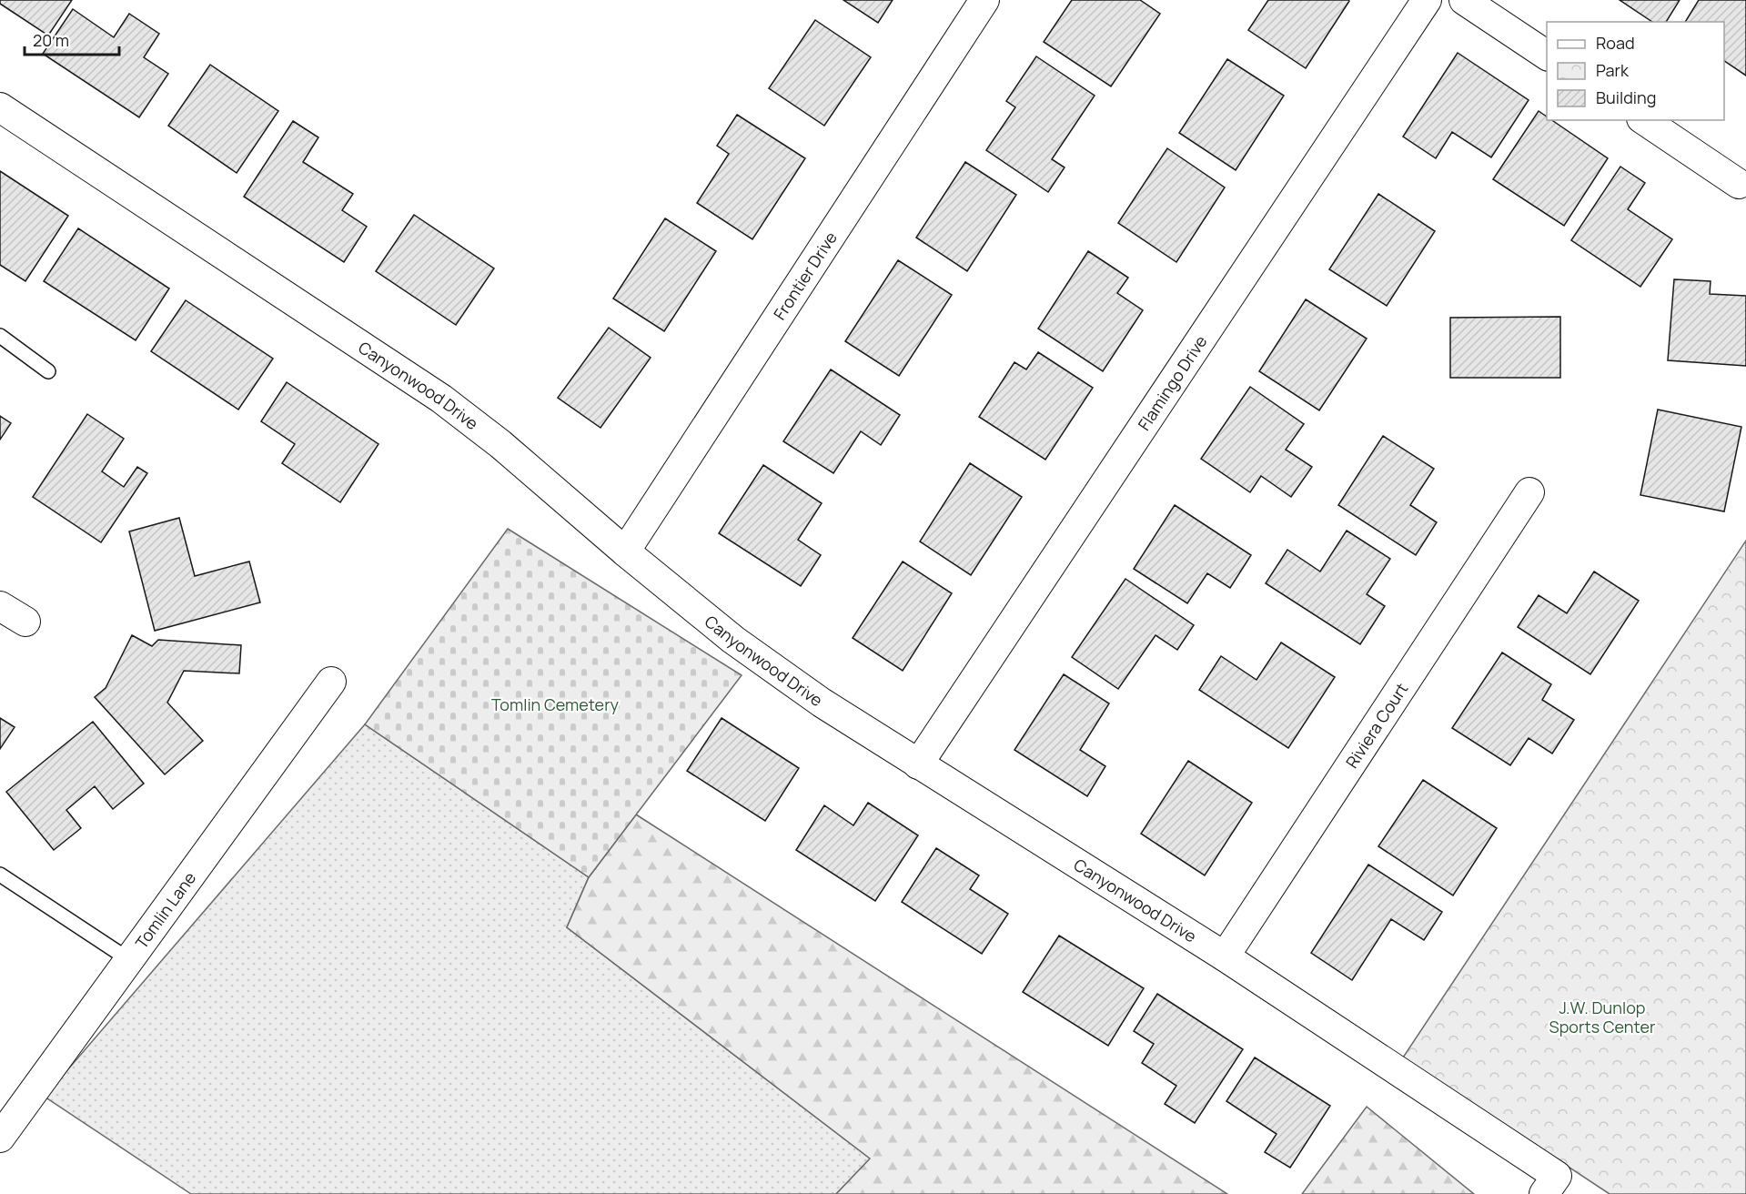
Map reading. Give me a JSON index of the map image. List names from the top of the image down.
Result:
{
  "streets": {
    "street": [
      "Frontier Drive",
      "Flamingo Drive",
      "Canyonwood Drive",
      "Riviera Court",
      "Tomlin Lane"
    ]
  },
  "crossings": [
    ["Frontier Drive", "Canyonwood Drive"],
    ["Flamingo Drive", "Canyonwood Drive"],
    ["Canyonwood Drive", "Riviera Court"]
  ],
  "parks": ["Tomlin Cemetery", "J.W. Dunlop Sports Center"],
  "legend": ["Road", "Park", "Building"],
  "scale_bar": "20 m"
}
